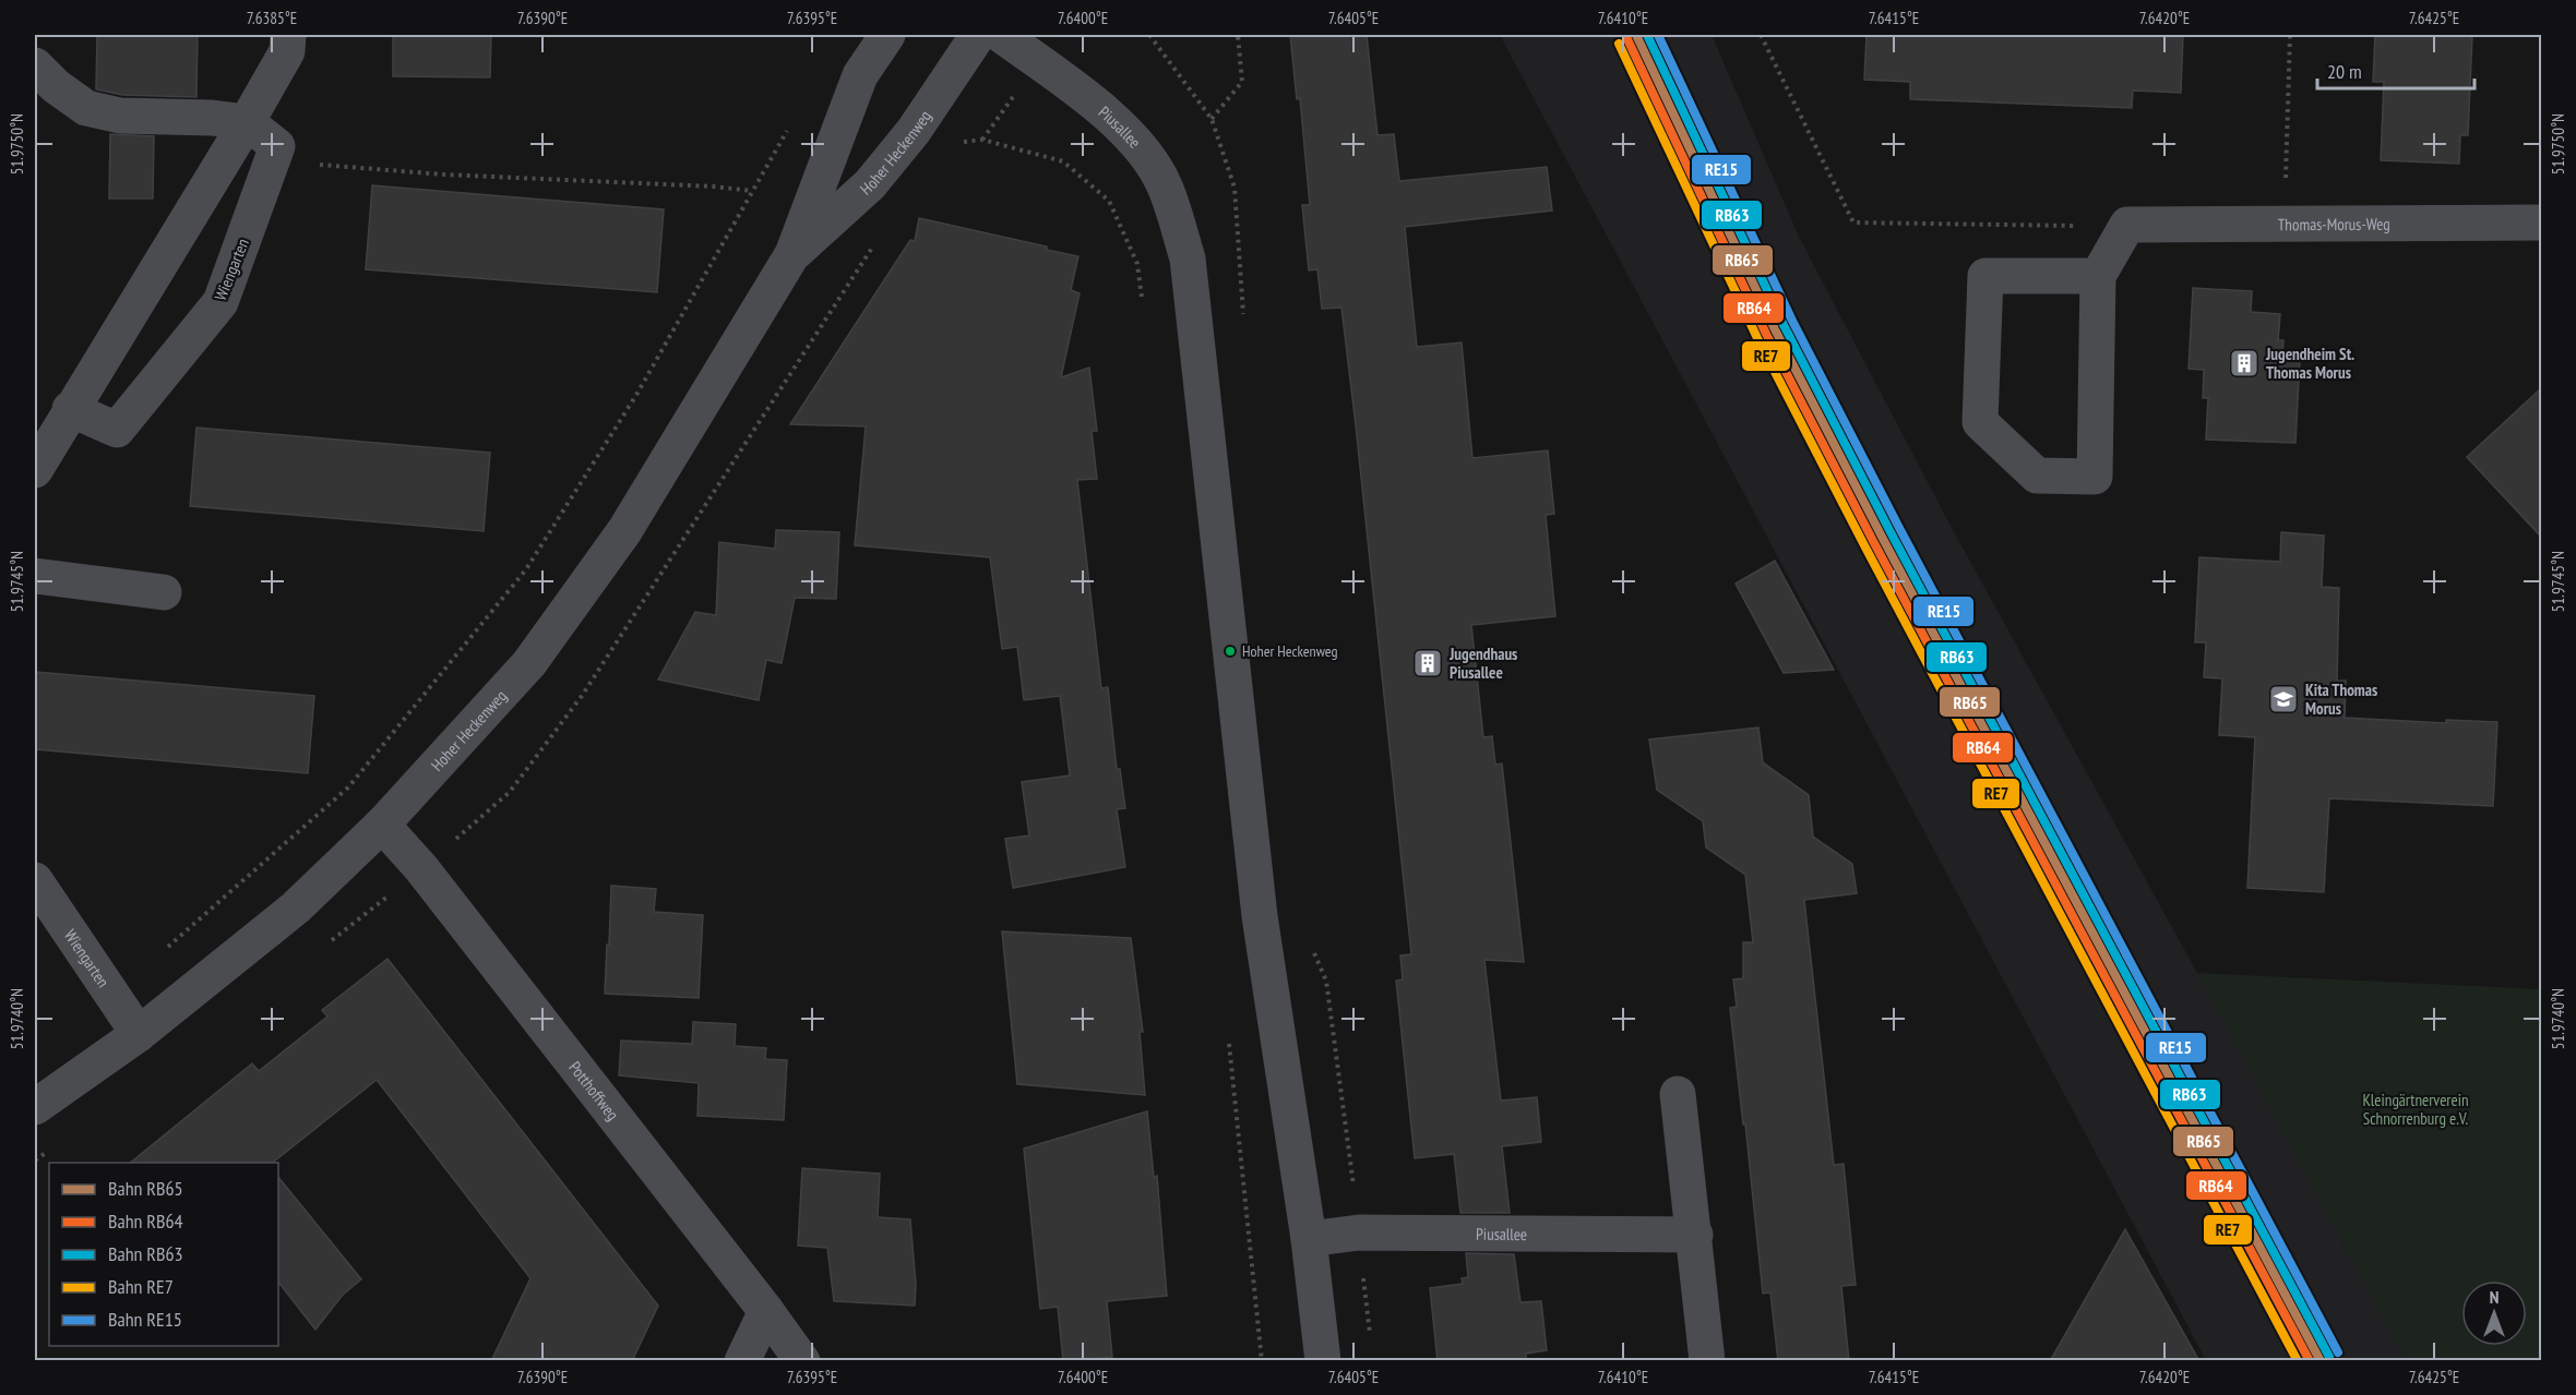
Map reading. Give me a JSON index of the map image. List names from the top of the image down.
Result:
{
  "streets": {
    "street": [
      "Piusallee",
      "Hoher Heckenweg",
      "Thomas-Morus-Weg",
      "Wiengarten",
      "Potthoffweg"
    ]
  },
  "crossings": [
    ["Hoher Heckenweg", "Wiengarten"],
    ["Hoher Heckenweg", "Potthoffweg"]
  ],
  "parks": ["Kleingärtnerverein Schnorrenburg e.V."],
  "places": {
    "building": ["Jugendheim St. Thomas Morus", "Jugendhaus Piusallee"],
    "other": ["Hoher Heckenweg"],
    "school or university": ["Kita Thomas Morus"]
  },
  "lines": [
    "rail line RB65",
    "rail line RB63",
    "rail line RE15",
    "rail line RB64",
    "rail line RE7"
  ],
  "legend": [
    "Bahn RB65",
    "Bahn RB64",
    "Bahn RB63",
    "Bahn RE7",
    "Bahn RE15"
  ],
  "scale_bar": "20 m",
  "north": "top",
  "coordinates": [
    "7.6385°E",
    "7.6390°E",
    "7.6395°E",
    "7.6400°E",
    "7.6405°E",
    "7.6410°E",
    "7.6415°E",
    "7.6420°E",
    "7.6425°E",
    "51.9750°N",
    "51.9745°N",
    "51.9740°N"
  ]
}
